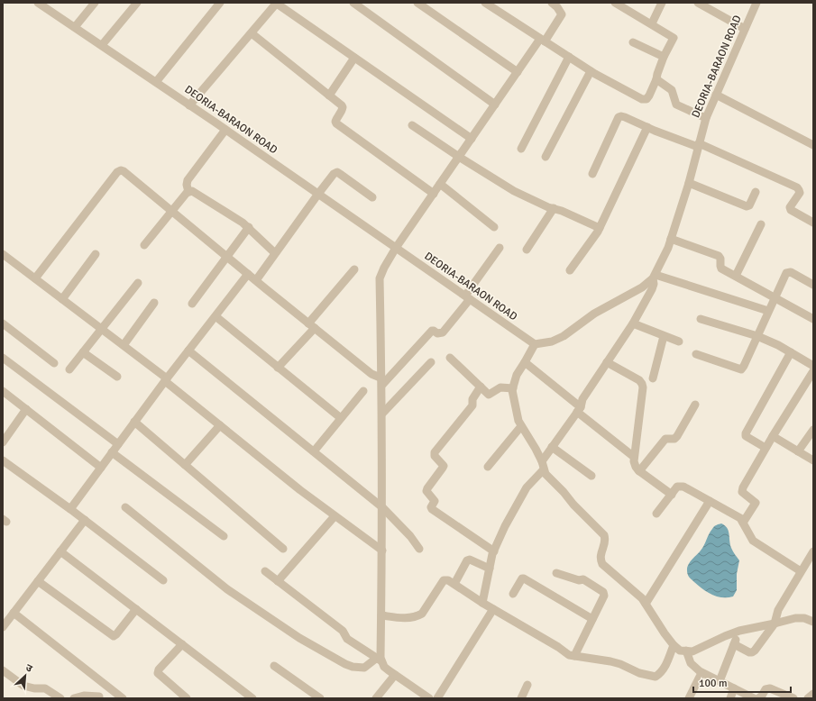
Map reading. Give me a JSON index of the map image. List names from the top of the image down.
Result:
{
  "streets": {
    "street": ["DEORIA-BARAON ROAD"]
  },
  "scale_bar": "100 m",
  "north": "top right"
}
